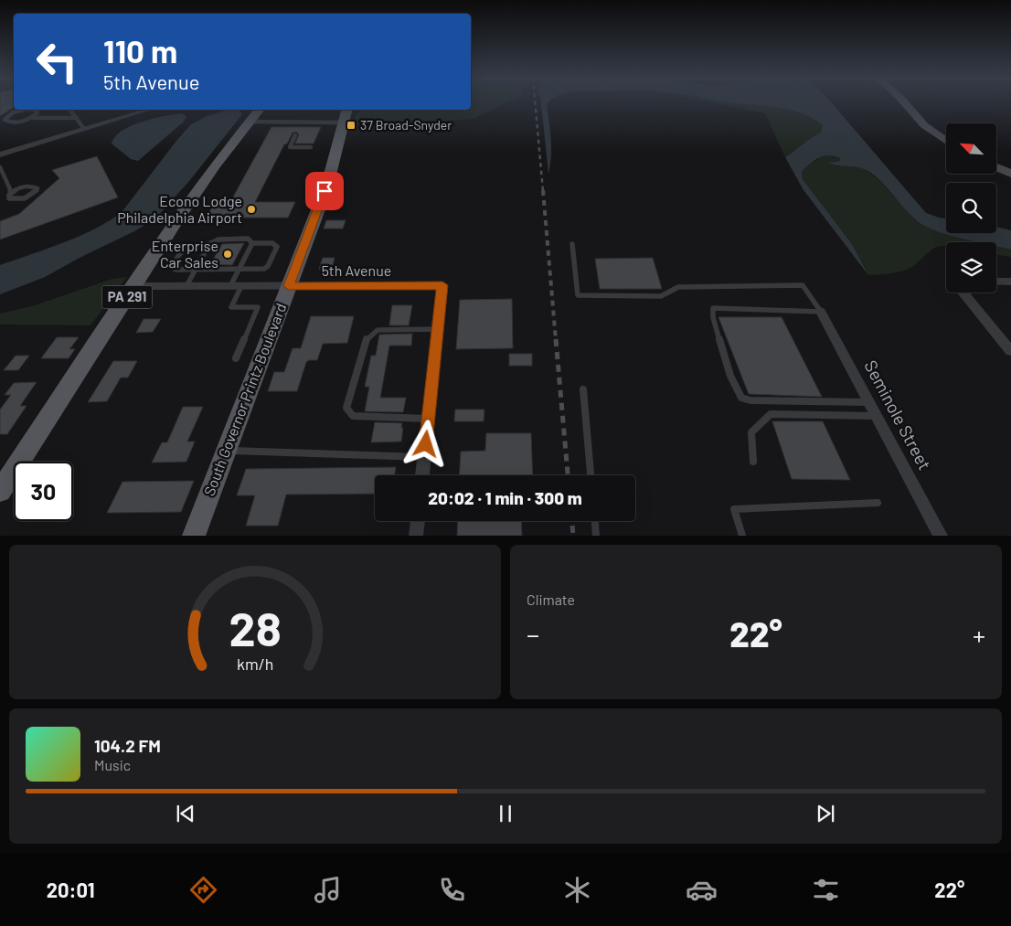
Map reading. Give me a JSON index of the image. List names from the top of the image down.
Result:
{
  "streets": {
    "main road": ["PA 291", "South Governor Printz Boulevard"],
    "street": ["5th Avenue", "Seminole Street"]
  },
  "crossings": [
    ["5th Avenue", "PA 291"],
    ["5th Avenue", "South Governor Printz Boulevard"]
  ],
  "places": {
    "transit": ["37 Broad-Snyder"],
    "other": ["Econo Lodge Philadelphia Airport", "Enterprise Car Sales"]
  },
  "north": "top left",
  "page": {
    "turn": ["110 m", "5th Avenue"],
    "limit": "30",
    "trip": "20:02 · 1 min · 300 m",
    "tile": "Climate",
    "heat": ["−", "22°", "+"],
    "song": ["104.2 FM", "Music"],
    "tabs": ["20:01", "22°"],
    "gauge": ["28", "km/h"]
  }
}
